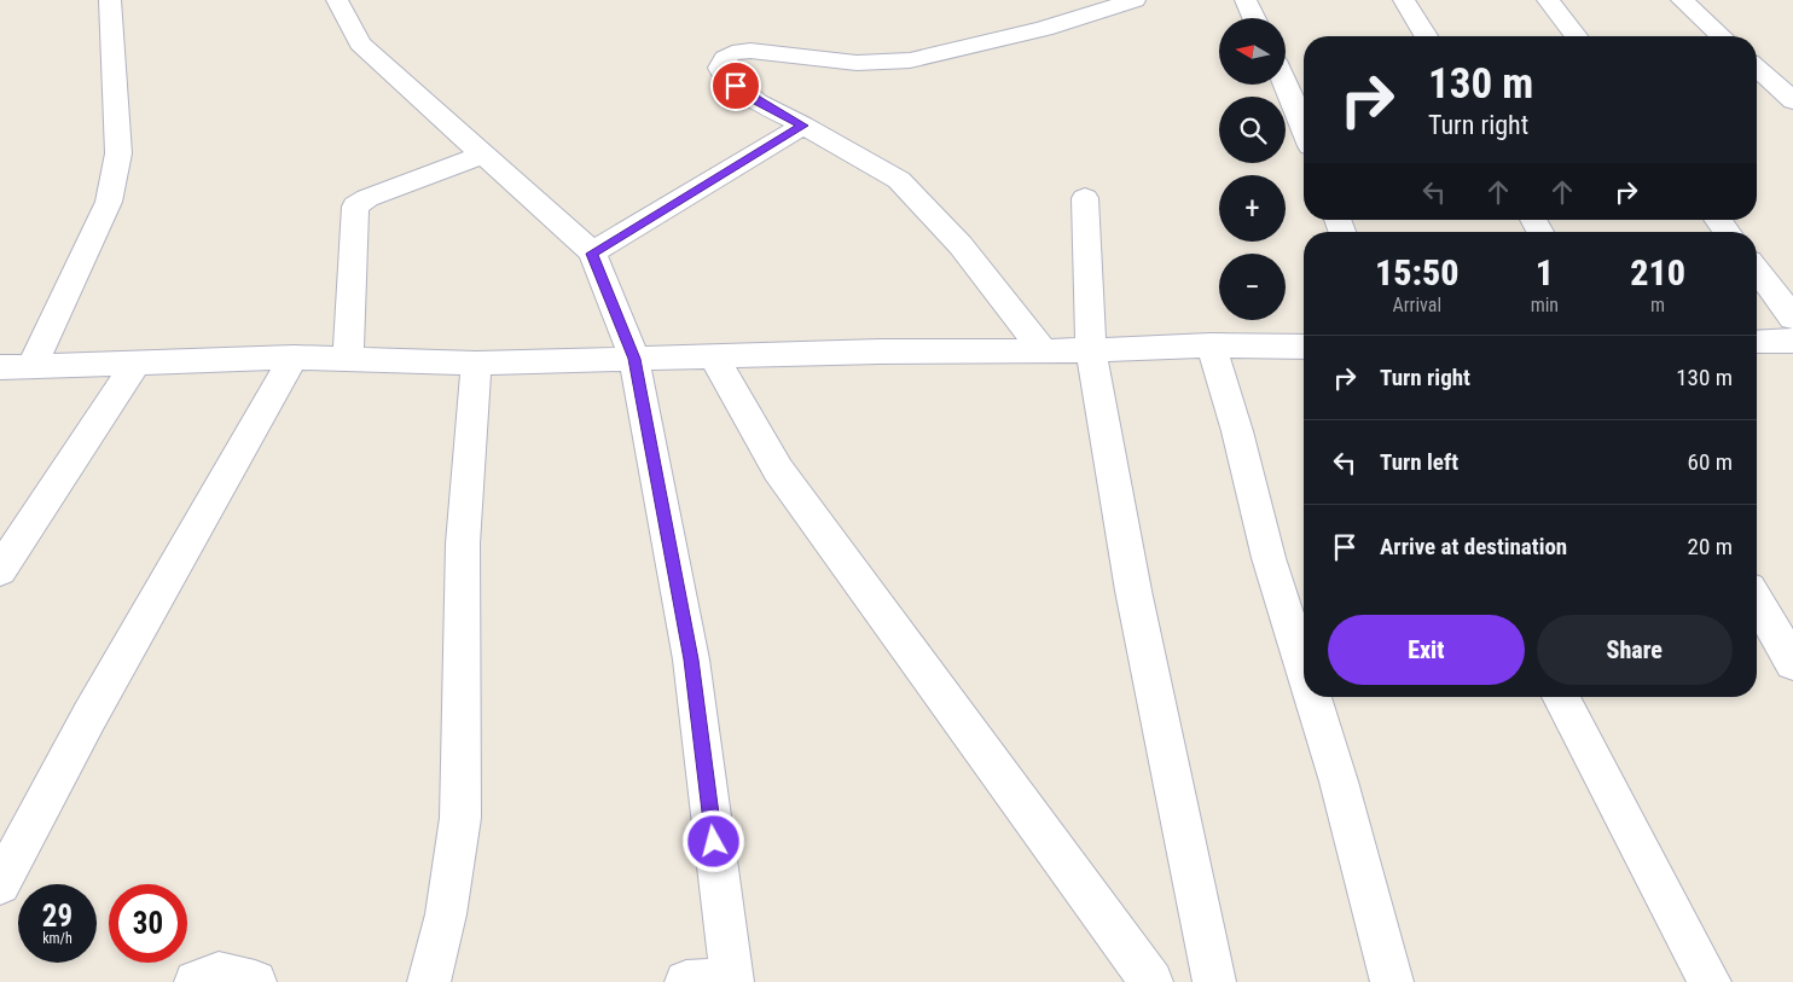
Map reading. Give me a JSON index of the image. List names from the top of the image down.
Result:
{
  "north": "left",
  "page": {
    "map_buttons": ["+", "−"],
    "turn": ["130 m", "Turn right"],
    "eta": [
      "15:50",
      "Arrival",
      "1",
      "min",
      "210",
      "m"
    ],
    "list": [
      {
        "name": "Turn right",
        "value": "130 m"
      },
      {
        "name": "Turn left",
        "value": "60 m"
      },
      {
        "name": "Arrive at destination",
        "value": "20 m"
      }
    ],
    "buttons": ["Exit", "Share"],
    "speed": "29 km/h",
    "limit": "30"
  }
}
